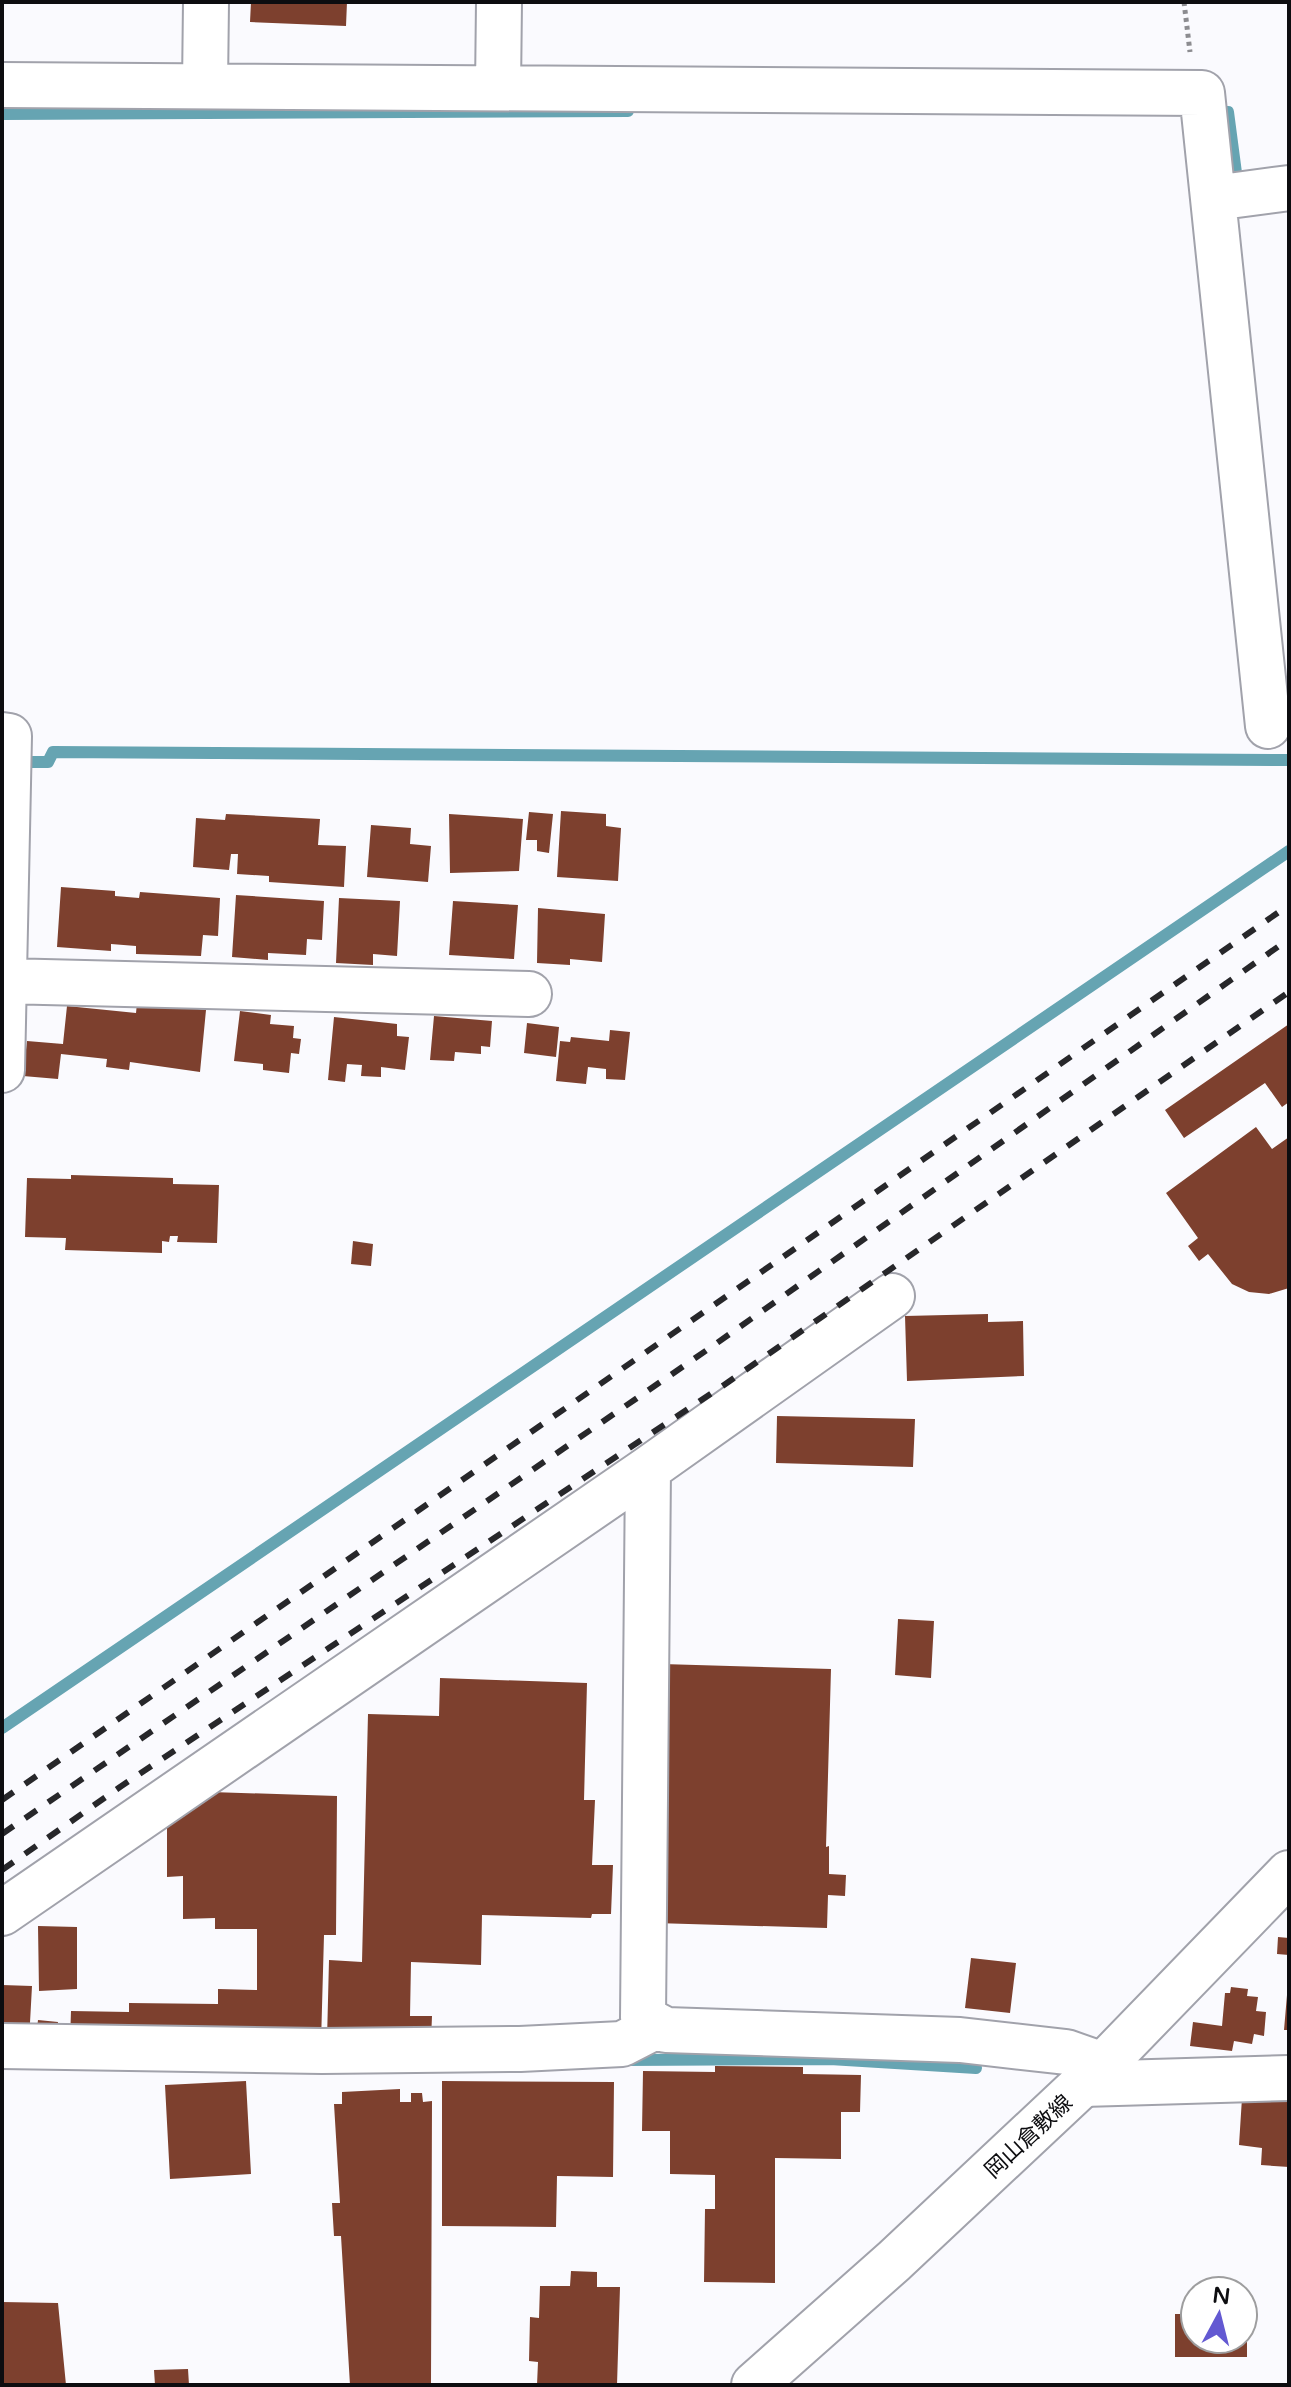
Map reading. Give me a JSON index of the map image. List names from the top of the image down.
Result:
{
  "streets": {
    "street": ["岡山倉敷線"]
  },
  "north": "top"
}
